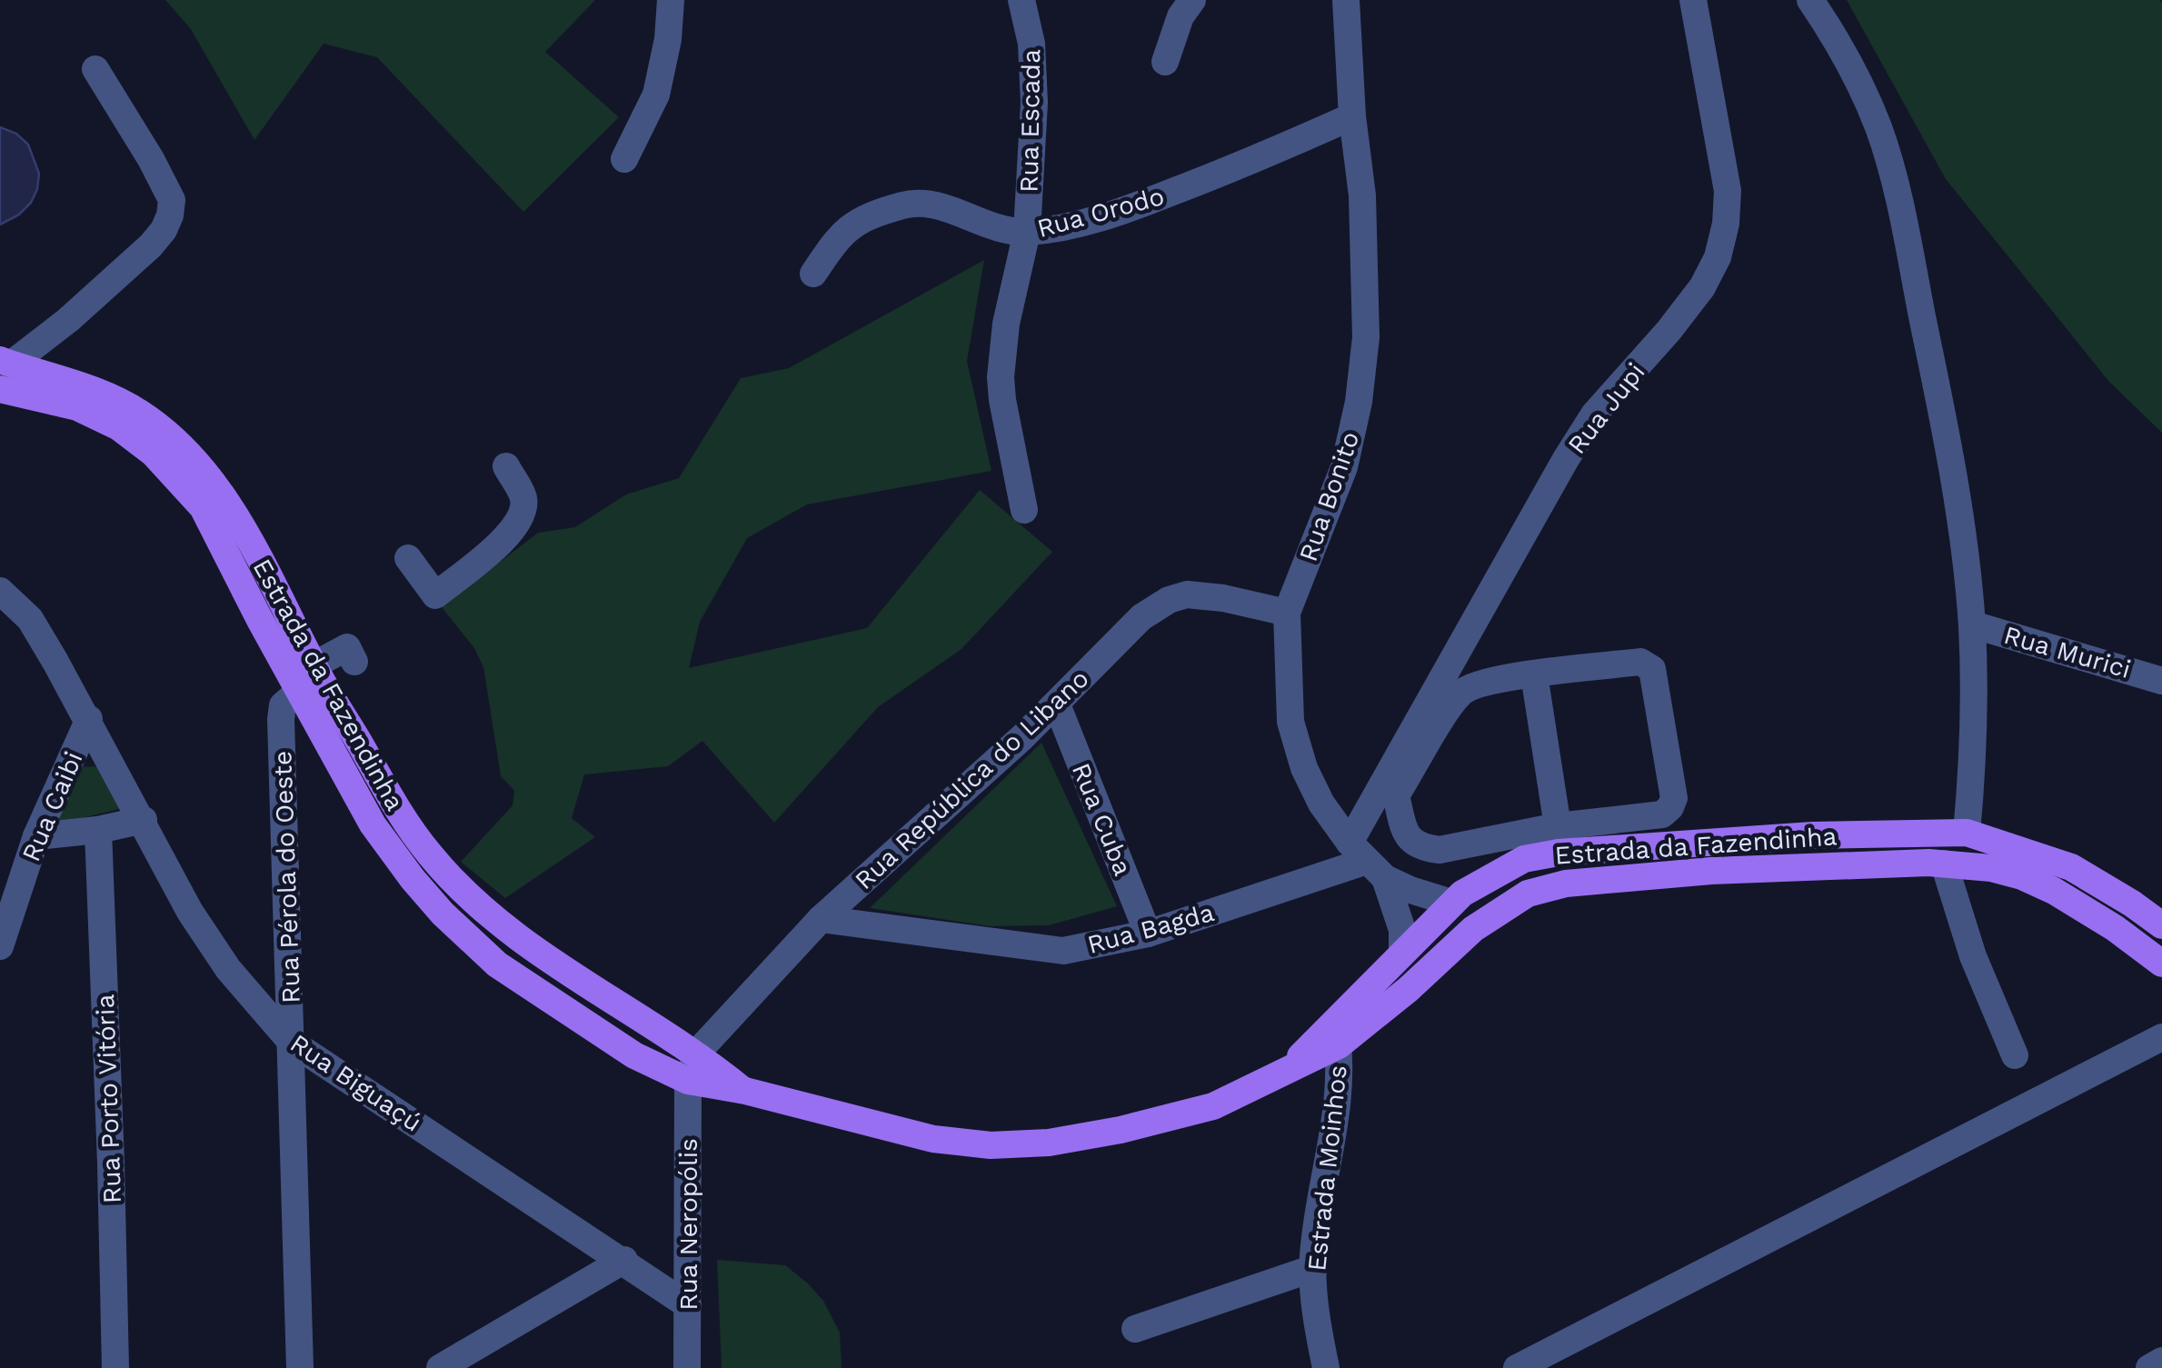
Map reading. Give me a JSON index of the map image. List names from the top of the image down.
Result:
{
  "streets": {
    "main road": ["Estrada da Fazendinha"],
    "street": [
      "Rua Escada",
      "Rua Orodo",
      "Rua Jupi",
      "Rua Bonito",
      "Rua Murici",
      "Rua República do Libano",
      "Rua Caibi",
      "Rua Cuba",
      "Rua Pérola do Oeste",
      "Rua Bagda",
      "Rua Biguaçú",
      "Rua Porto Vitória",
      "Estrada Moinhos",
      "Rua Neropólis"
    ]
  },
  "crossings": [
    ["Rua Escada", "Rua Orodo"],
    ["Rua Orodo", "Rua Bonito"],
    ["Rua Jupi", "Rua Bonito"],
    ["Rua Jupi", "Rua Bagda"],
    ["Rua Bonito", "Rua República do Libano"],
    ["Rua Bonito", "Rua Bagda"],
    ["Estrada da Fazendinha", "Rua República do Libano"],
    ["Estrada da Fazendinha", "Rua Pérola do Oeste"],
    ["Estrada da Fazendinha", "Estrada Moinhos"],
    ["Estrada da Fazendinha", "Rua Neropólis"],
    ["Rua República do Libano", "Rua Cuba"],
    ["Rua República do Libano", "Rua Bagda"],
    ["Rua República do Libano", "Rua Neropólis"],
    ["Rua Caibi", "Rua Biguaçú"],
    ["Rua Cuba", "Rua Bagda"],
    ["Rua Pérola do Oeste", "Rua Biguaçú"],
    ["Rua Biguaçú", "Rua Neropólis"]
  ]
}
